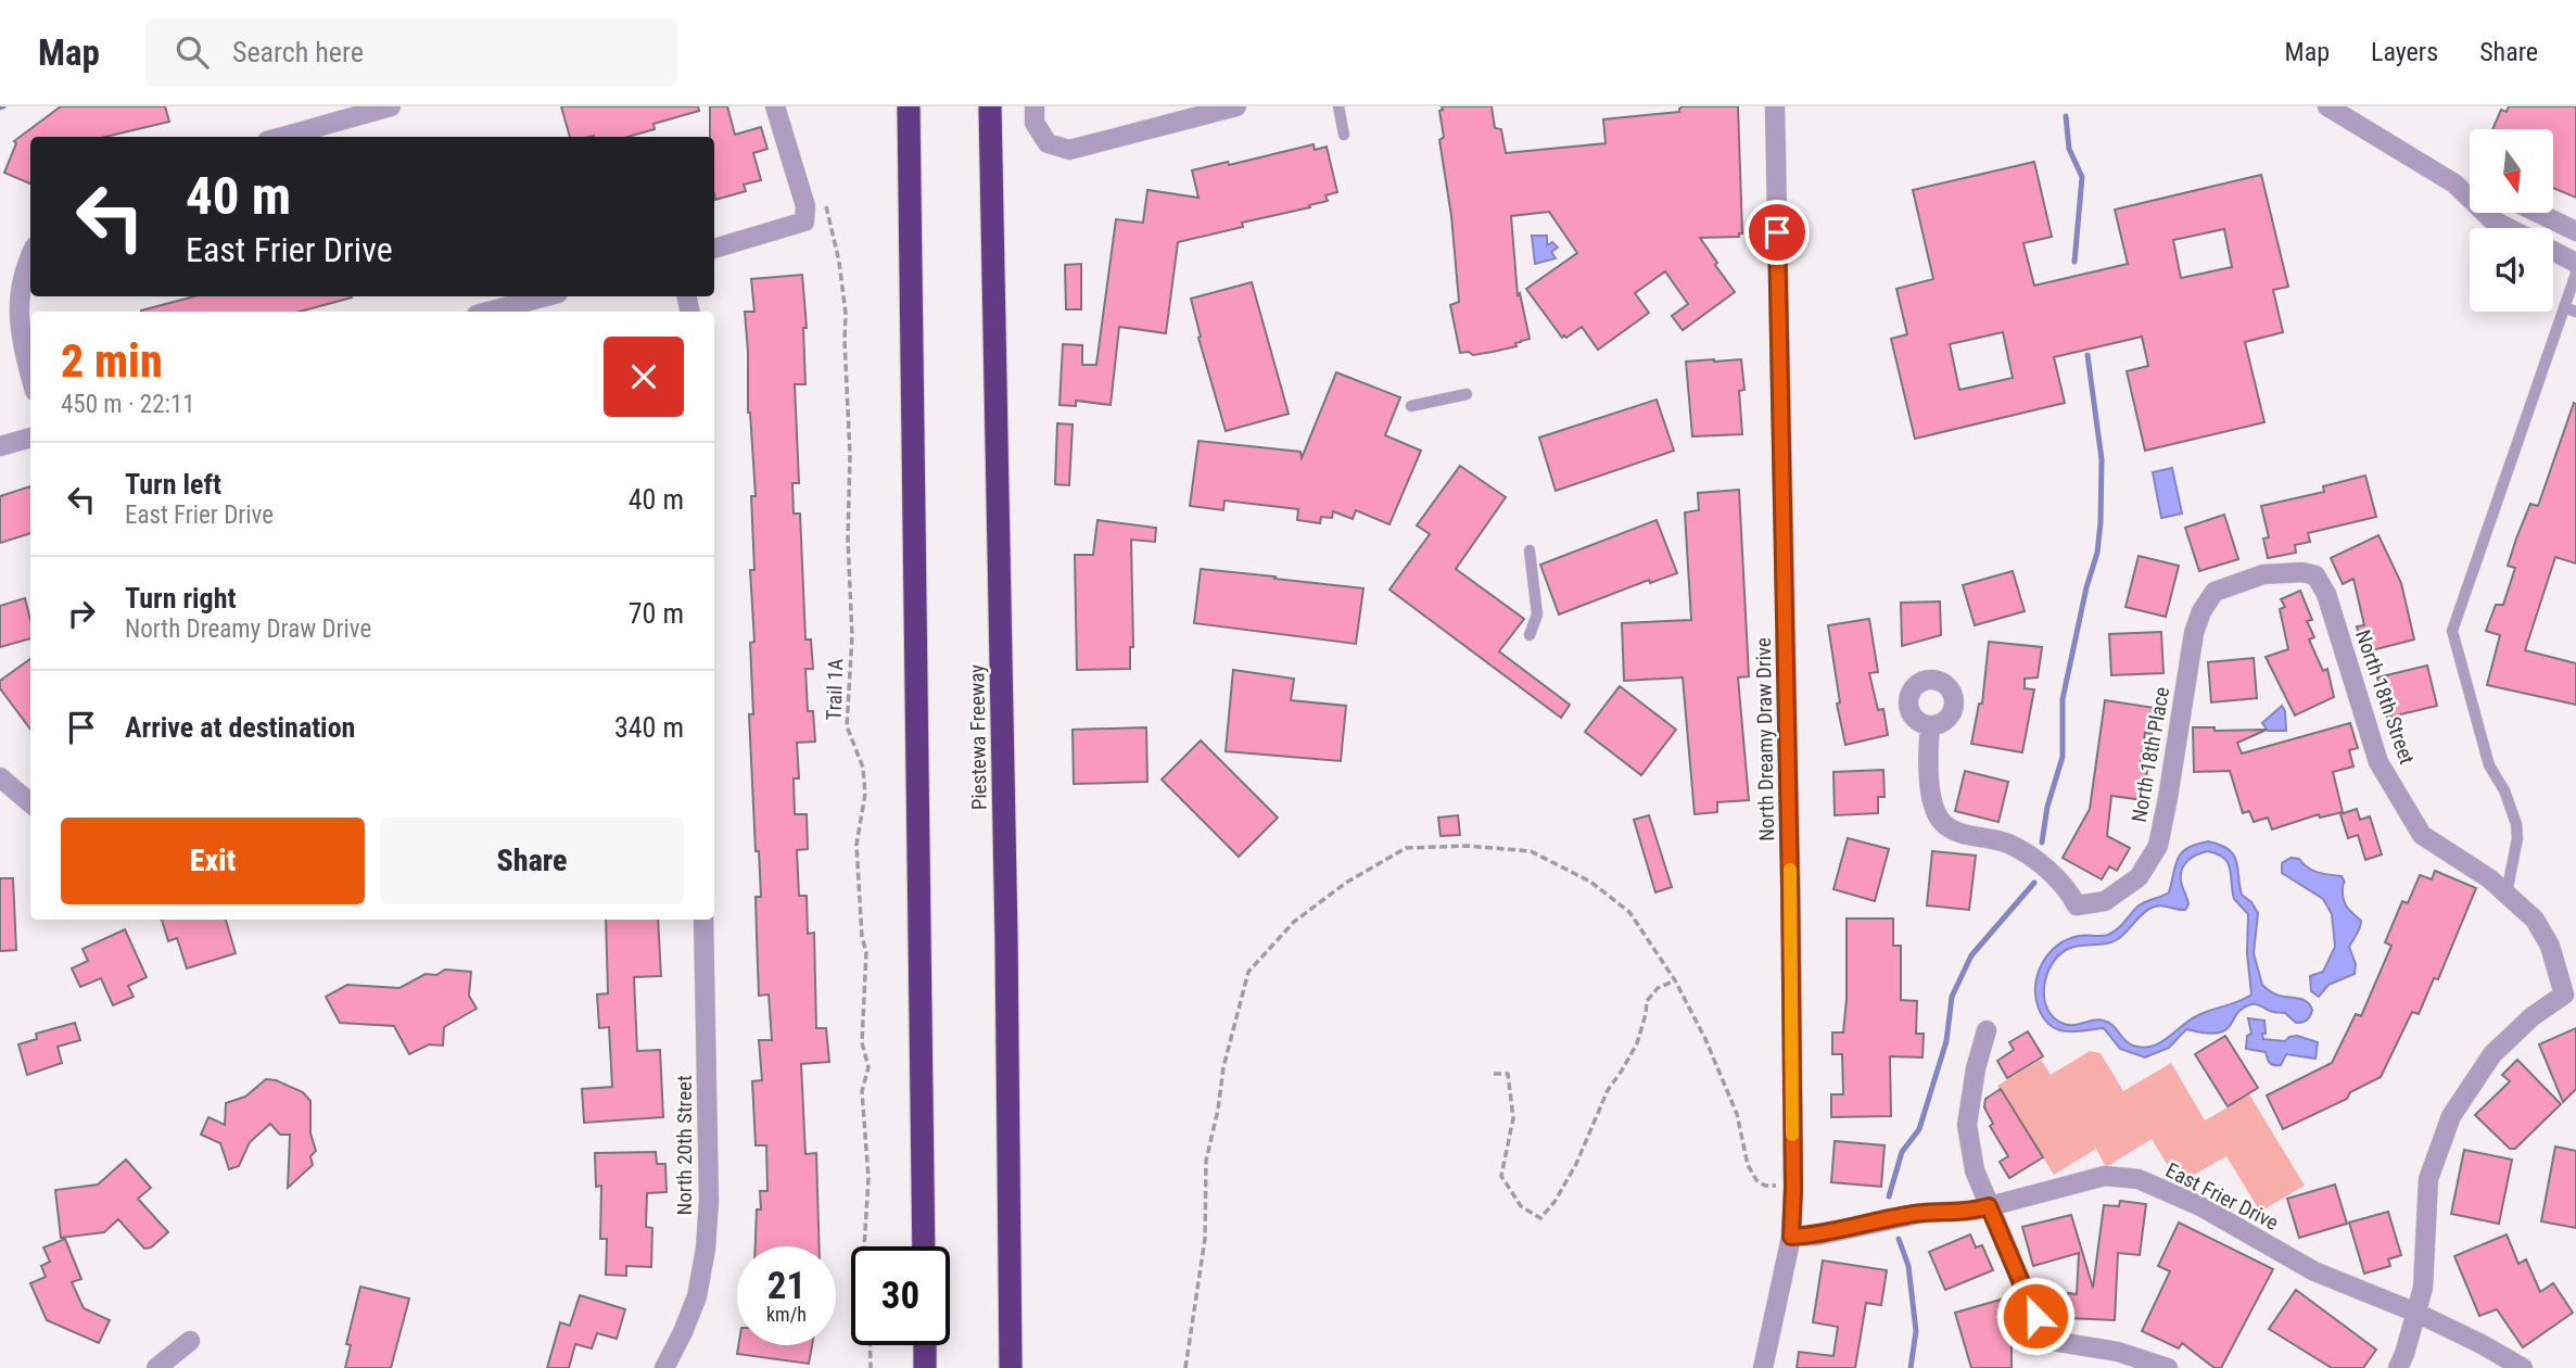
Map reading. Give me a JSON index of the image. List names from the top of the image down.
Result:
{
  "streets": {
    "highway": ["Piestewa Freeway"],
    "street": [
      "North 18th Street",
      "North Dreamy Draw Drive",
      "North 18th Place",
      "North 20th Street",
      "East Frier Drive"
    ],
    "path": ["Trail 1A"]
  },
  "crossings": [
    ["North 18th Street", "North 18th Place"],
    ["North 18th Street", "East Frier Drive"],
    ["North Dreamy Draw Drive", "East Frier Drive"]
  ],
  "north": "bottom",
  "page": {
    "header": "Map",
    "search": "Search here",
    "nav": ["Map", "Layers", "Share"],
    "turn": ["40 m", "East Frier Drive"],
    "heading": ["2 min", "450 m · 22:11"],
    "list": [
      {
        "name": "Turn left",
        "note": "East Frier Drive",
        "value": "40 m"
      },
      {
        "name": "Turn right",
        "note": "North Dreamy Draw Drive",
        "value": "70 m"
      },
      {
        "name": "Arrive at destination",
        "value": "340 m"
      }
    ],
    "buttons": ["Exit", "Share"],
    "speed": "21 km/h",
    "limit": "30"
  }
}
